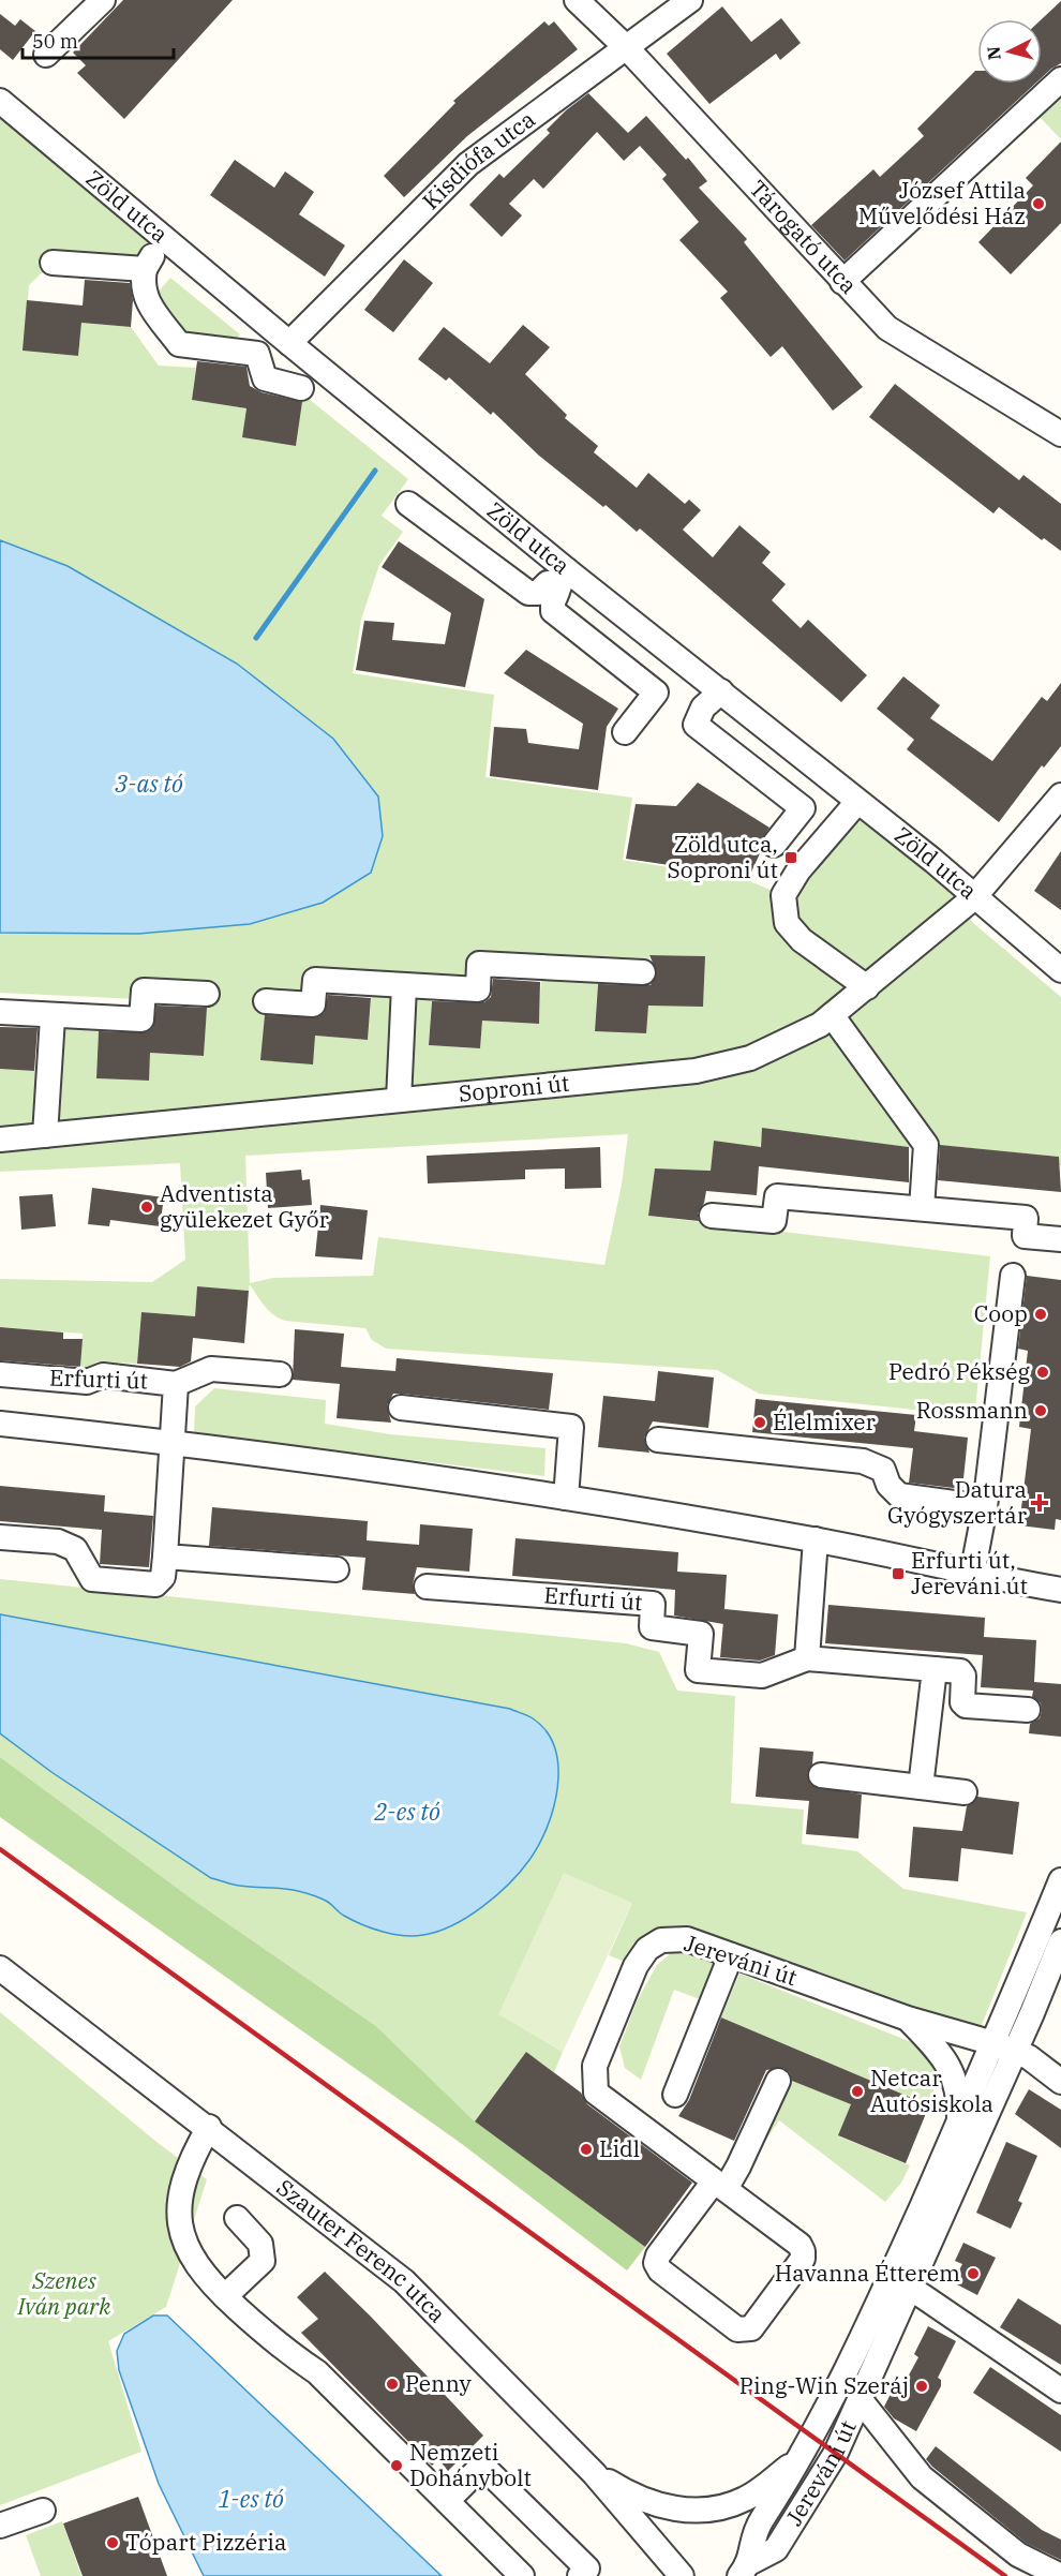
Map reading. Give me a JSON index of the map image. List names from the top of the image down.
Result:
{
  "streets": {
    "street": [
      "Kisdiófa utca",
      "Zöld utca",
      "Tárogató utca",
      "Soproni út",
      "Erfurti út",
      "Jereváni út",
      "Szauter Ferenc utca"
    ]
  },
  "crossings": [
    ["Kisdiófa utca", "Zöld utca"],
    ["Kisdiófa utca", "Tárogató utca"],
    ["Zöld utca", "Soproni út"]
  ],
  "water": ["3-as tó", "2-es tó", "1-es tó"],
  "parks": ["Szenes Iván park"],
  "places": {
    "other": [
      "József Attila Művelődési Ház",
      "Adventista gyülekezet Győr",
      "Coop",
      "Pedró Pékség",
      "Rossmann",
      "Élelmixer",
      "Netcar Autósiskola",
      "Lidl",
      "Havanna Étterem",
      "Penny",
      "Ping-Win Szeráj",
      "Nemzeti Dohánybolt",
      "Tópart Pizzéria"
    ],
    "transit": ["Zöld utca, Soproni út", "Erfurti út, Jereváni út"],
    "health": ["Datura Gyógyszertár"]
  },
  "scale_bar": "50 m",
  "north": "left"
}
